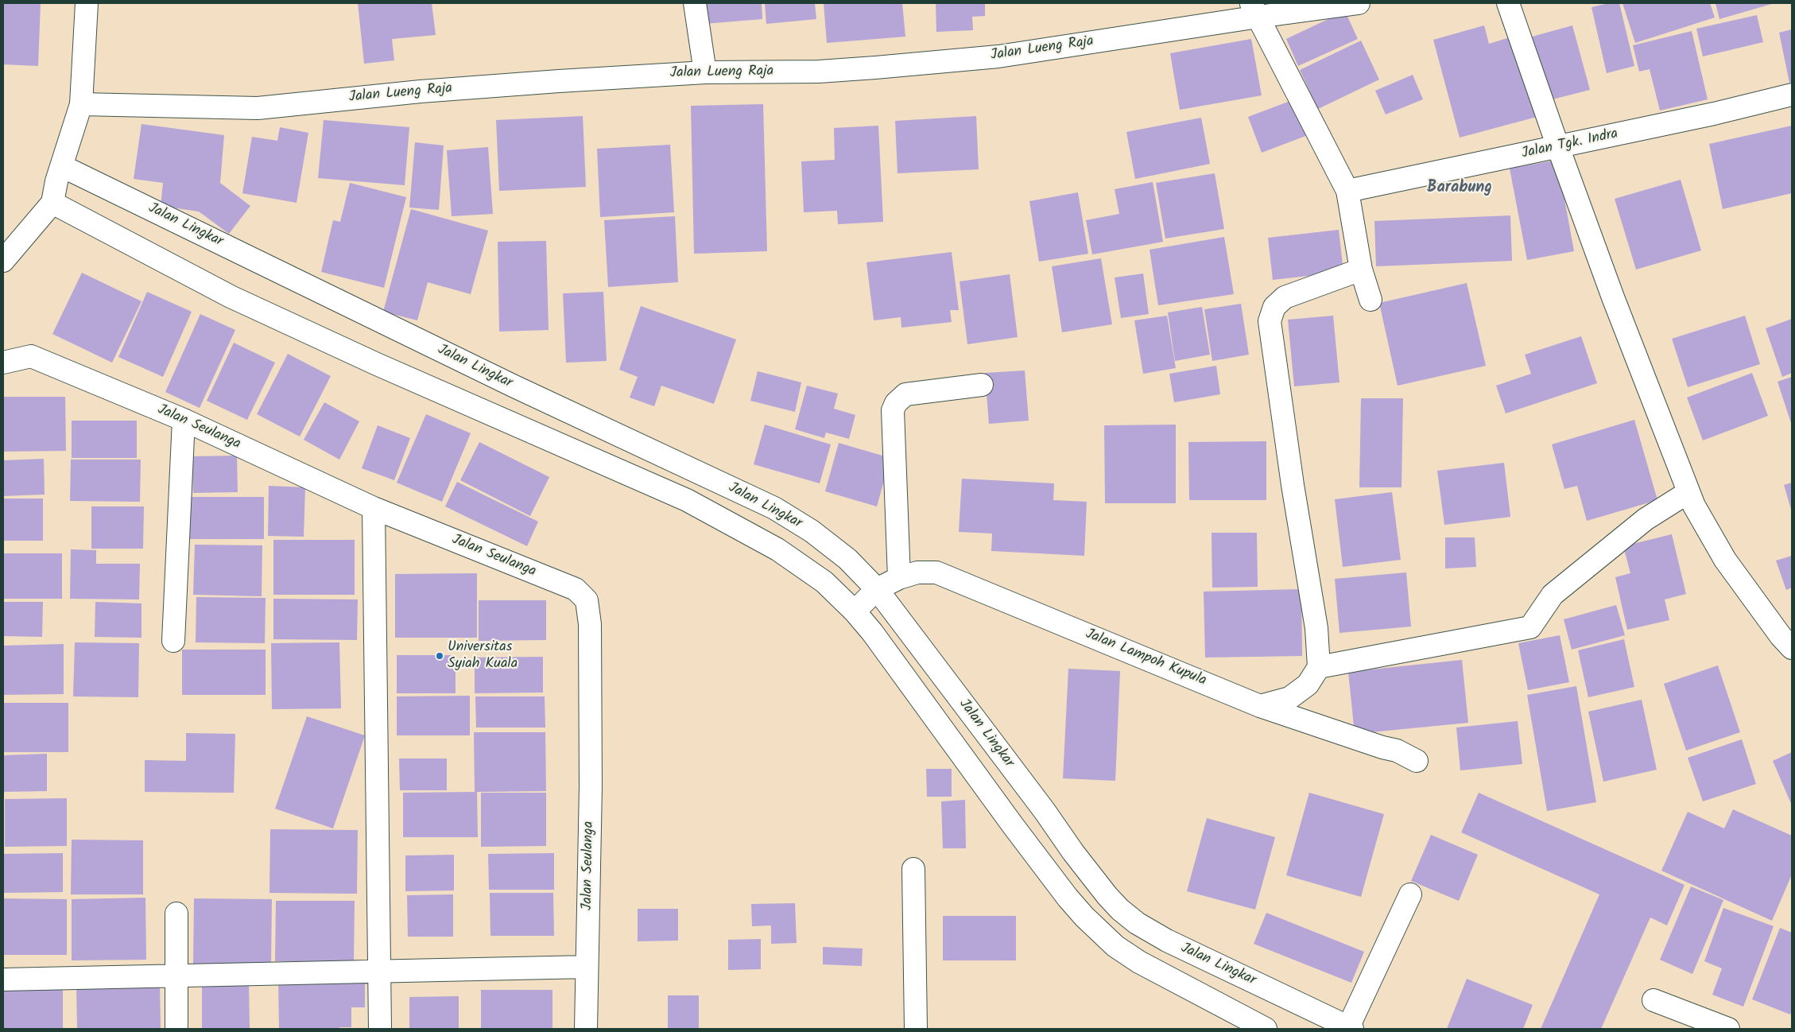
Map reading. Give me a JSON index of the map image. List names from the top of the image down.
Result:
{
  "streets": {
    "street": [
      "Jalan Lueng Raja",
      "Jalan Tgk. Indra",
      "Jalan Lingkar",
      "Jalan Seulanga",
      "Jalan Lampoh Kupula"
    ]
  },
  "crossings": [
    ["Jalan Lingkar", "Jalan Lampoh Kupula"]
  ],
  "districts": ["Barabung"],
  "places": ["Universitas Syiah Kuala"]
}
